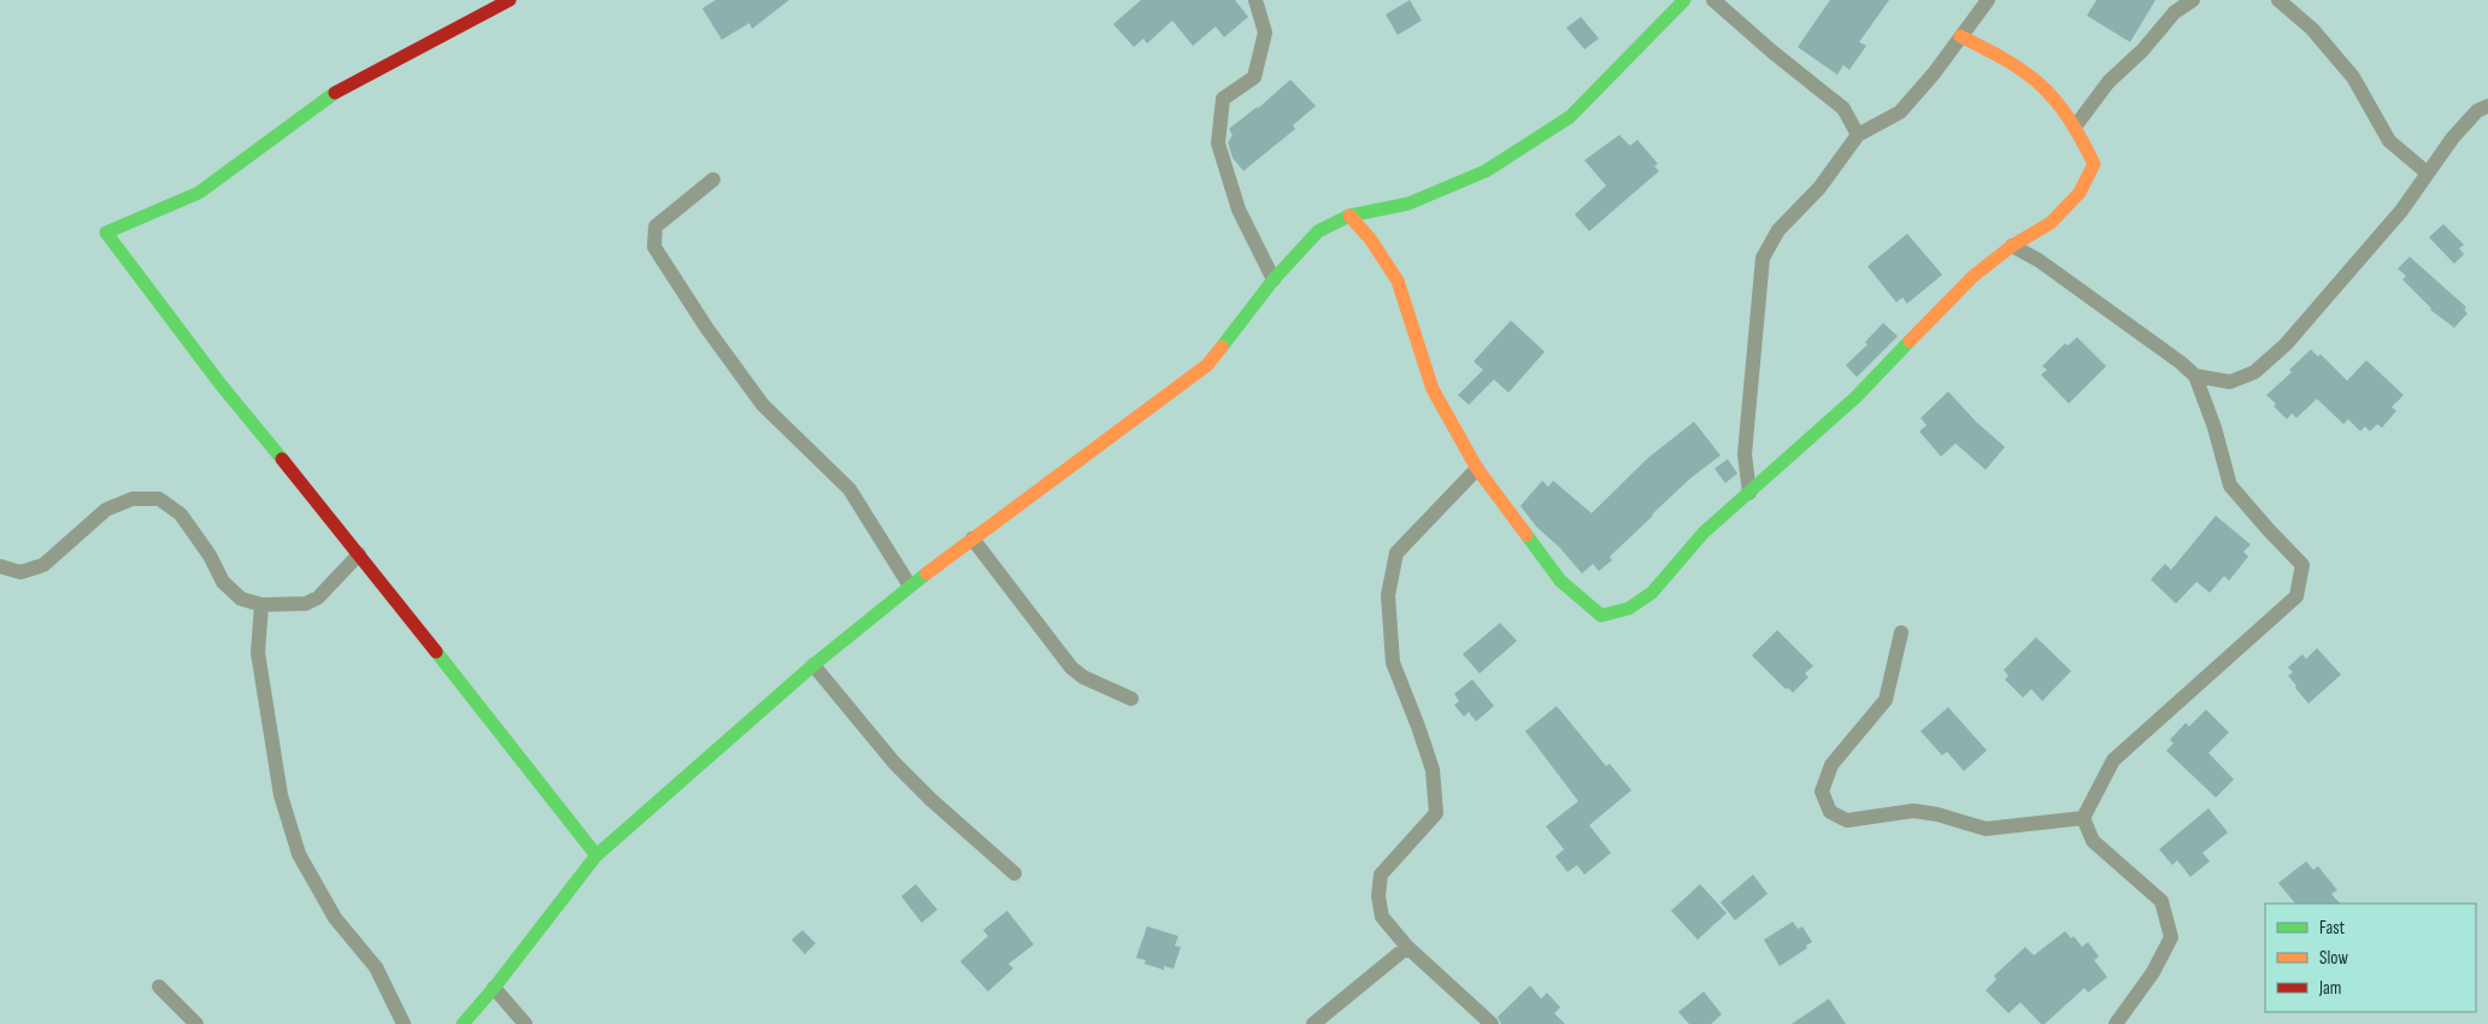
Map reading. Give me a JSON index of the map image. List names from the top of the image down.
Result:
{
  "legend": ["Fast", "Slow", "Jam"]
}
